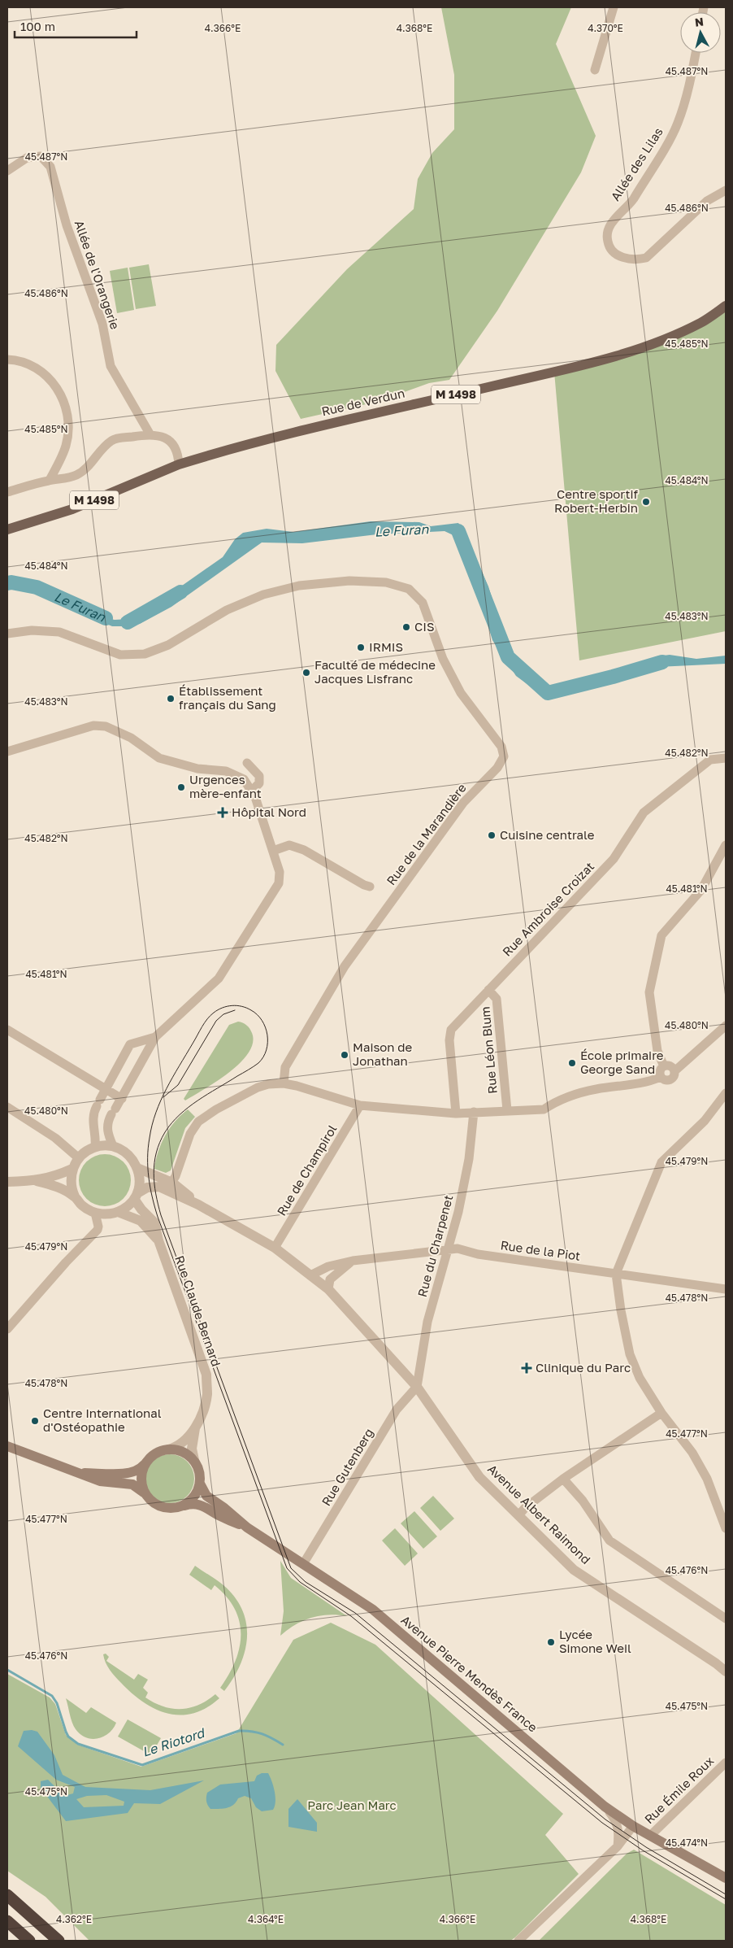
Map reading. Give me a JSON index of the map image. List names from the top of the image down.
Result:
{
  "streets": {
    "main road": ["M 1498", "Rue de Verdun", "Avenue Pierre Mendès France"],
    "street": [
      "Allée des Lilas",
      "Allée de l'Orangerie",
      "Rue de la Marandière",
      "Rue Ambroise Croizat",
      "Rue Léon Blum",
      "Rue de Champirol",
      "Rue du Charpenet",
      "Rue de la Piot",
      "Rue Claude Bernard",
      "Rue Gutenberg",
      "Avenue Albert Raimond",
      "Rue Émile Roux"
    ]
  },
  "crossings": [
    ["Rue Ambroise Croizat", "Rue Léon Blum"],
    ["Rue de Champirol", "Avenue Albert Raimond"],
    ["Rue du Charpenet", "Rue de la Piot"],
    ["Rue du Charpenet", "Rue Gutenberg"],
    ["Rue du Charpenet", "Avenue Albert Raimond"],
    ["Rue de la Piot", "Avenue Albert Raimond"],
    ["Rue Claude Bernard", "Avenue Albert Raimond"],
    ["Rue Claude Bernard", "Avenue Pierre Mendès France"],
    ["Rue Gutenberg", "Avenue Albert Raimond"],
    ["Rue Gutenberg", "Avenue Pierre Mendès France"],
    ["Avenue Pierre Mendès France", "Rue Émile Roux"]
  ],
  "water": ["Le Furan", "Le Riotord"],
  "parks": ["Parc Jean Marc"],
  "places": {
    "other": [
      "Centre sportif Robert-Herbin",
      "CIS",
      "IRMIS",
      "Faculté de médecine Jacques Lisfranc",
      "Établissement français du Sang",
      "Urgences mère-enfant",
      "Cuisine centrale",
      "Maison de Jonathan",
      "École primaire George Sand",
      "Centre International d'Ostéopathie",
      "Lycée Simone Weil"
    ],
    "health": ["Hôpital Nord", "Clinique du Parc"]
  },
  "scale_bar": "100 m",
  "north": "top",
  "coordinates": [
    "4.366°E",
    "4.368°E",
    "4.370°E",
    "45.487°N",
    "45.486°N",
    "45.485°N",
    "45.484°N",
    "45.483°N",
    "45.482°N",
    "45.481°N",
    "45.480°N",
    "45.479°N",
    "45.478°N",
    "45.477°N",
    "45.476°N",
    "45.475°N",
    "45.474°N",
    "4.362°E",
    "4.364°E"
  ]
}
